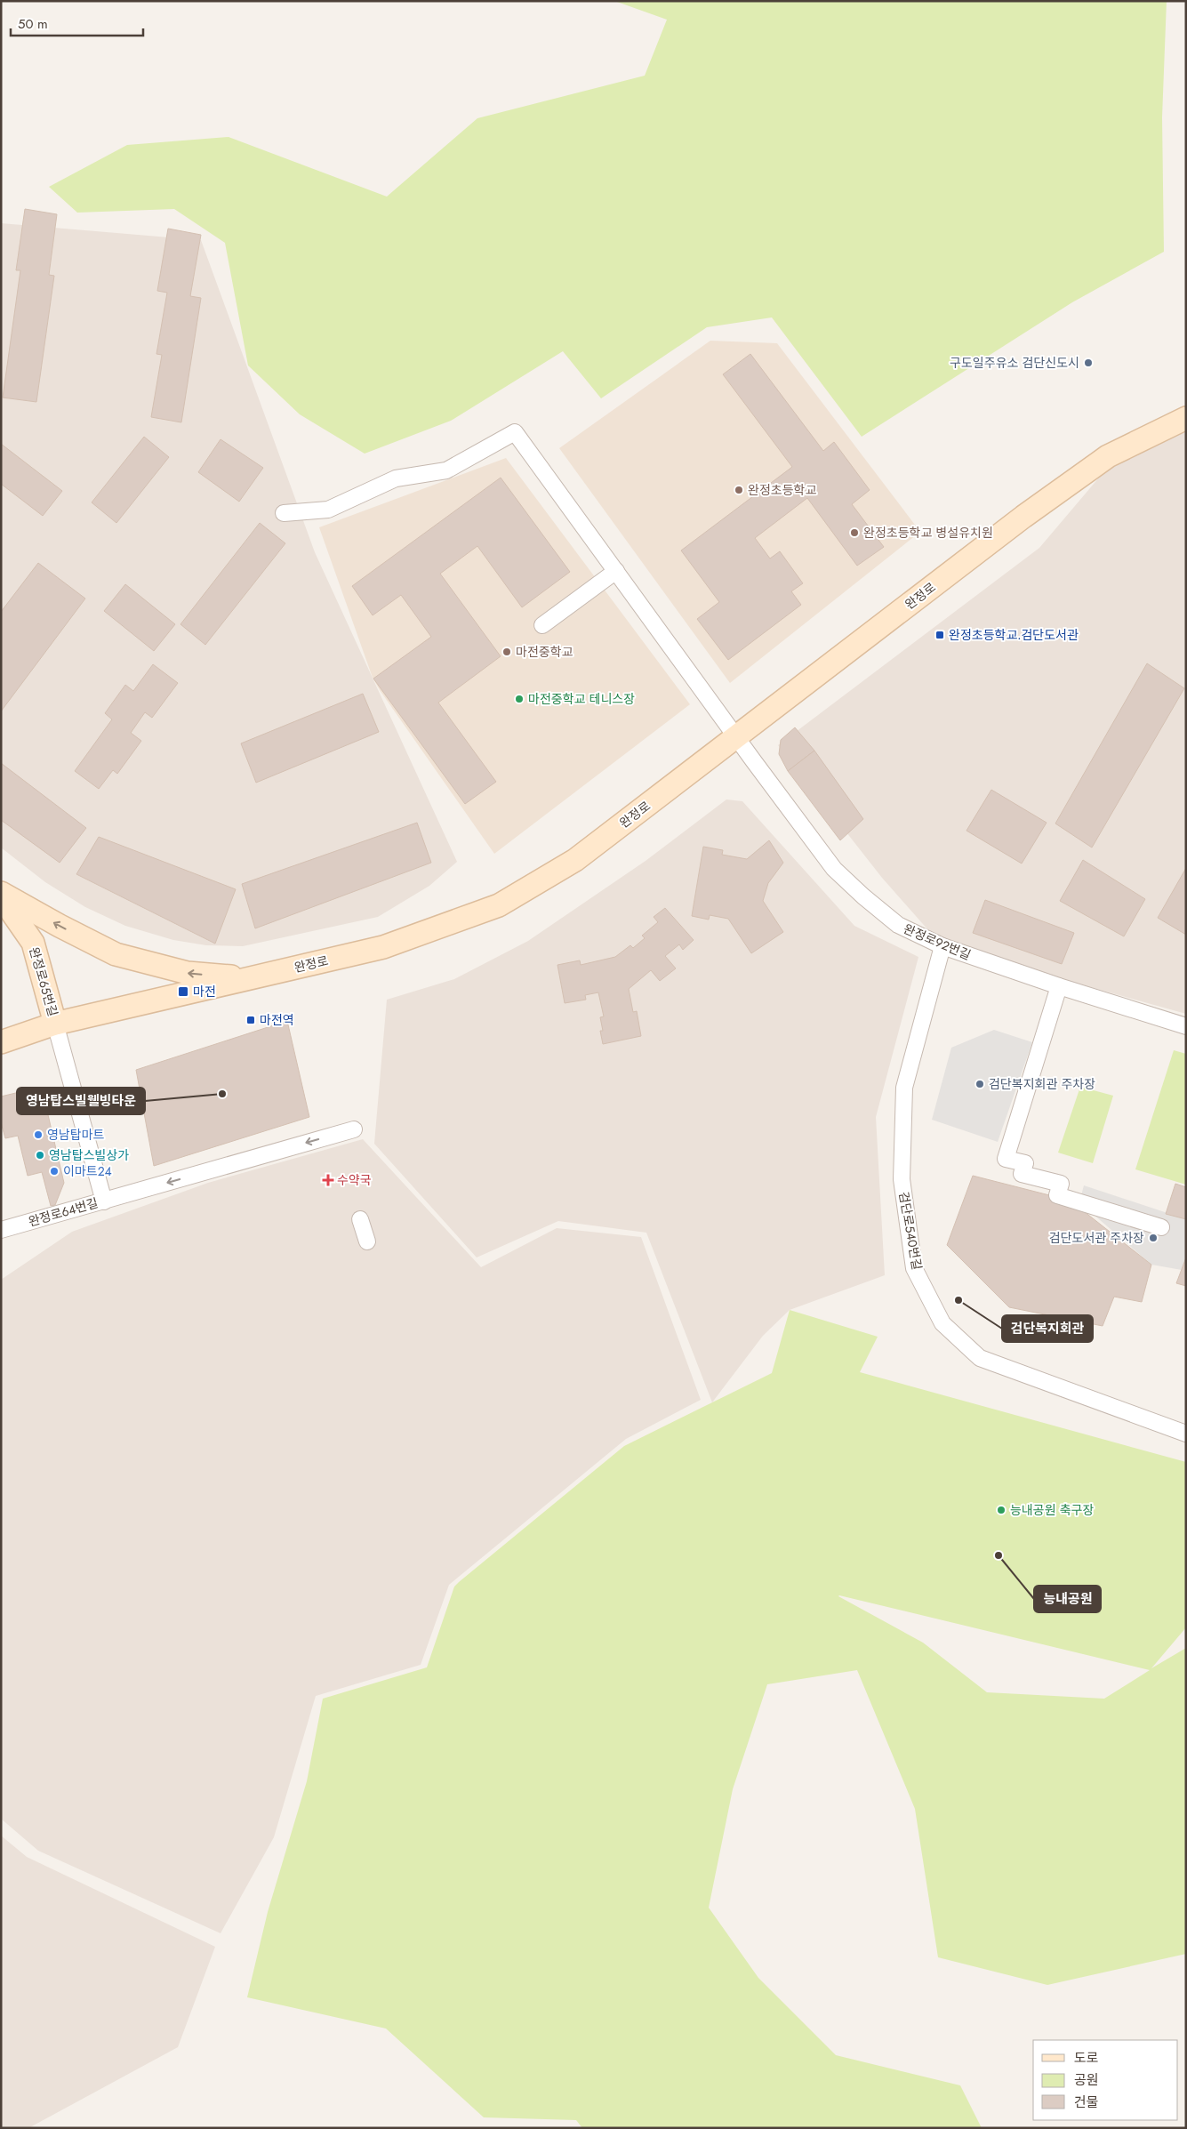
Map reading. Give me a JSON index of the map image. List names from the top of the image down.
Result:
{
  "streets": {
    "main road": ["완정로", "완정로65번길"],
    "street": ["완정로92번길", "완정로64번길", "검단로540번길"]
  },
  "crossings": [
    ["완정로", "완정로92번길"],
    ["완정로", "완정로65번길"],
    ["완정로", "완정로64번길"],
    ["완정로92번길", "검단로540번길"],
    ["완정로65번길", "완정로64번길"]
  ],
  "places": {
    "other": [
      "구도일주유소 검단신도시",
      "완정초등학교",
      "완정초등학교 병설유치원",
      "마전중학교",
      "마전중학교 테니스장",
      "검단복지회관 주차장",
      "영남탑스빌웰빙타운",
      "영남탑마트",
      "영남탑스빌상가",
      "이마트24",
      "검단도서관 주차장",
      "검단복지회관",
      "능내공원 축구장",
      "능내공원"
    ],
    "transit": ["완정초등학교.검단도서관", "마전", "마전역"],
    "health": ["수약국"]
  },
  "legend": ["도로", "공원", "건물"],
  "scale_bar": "50 m"
}
